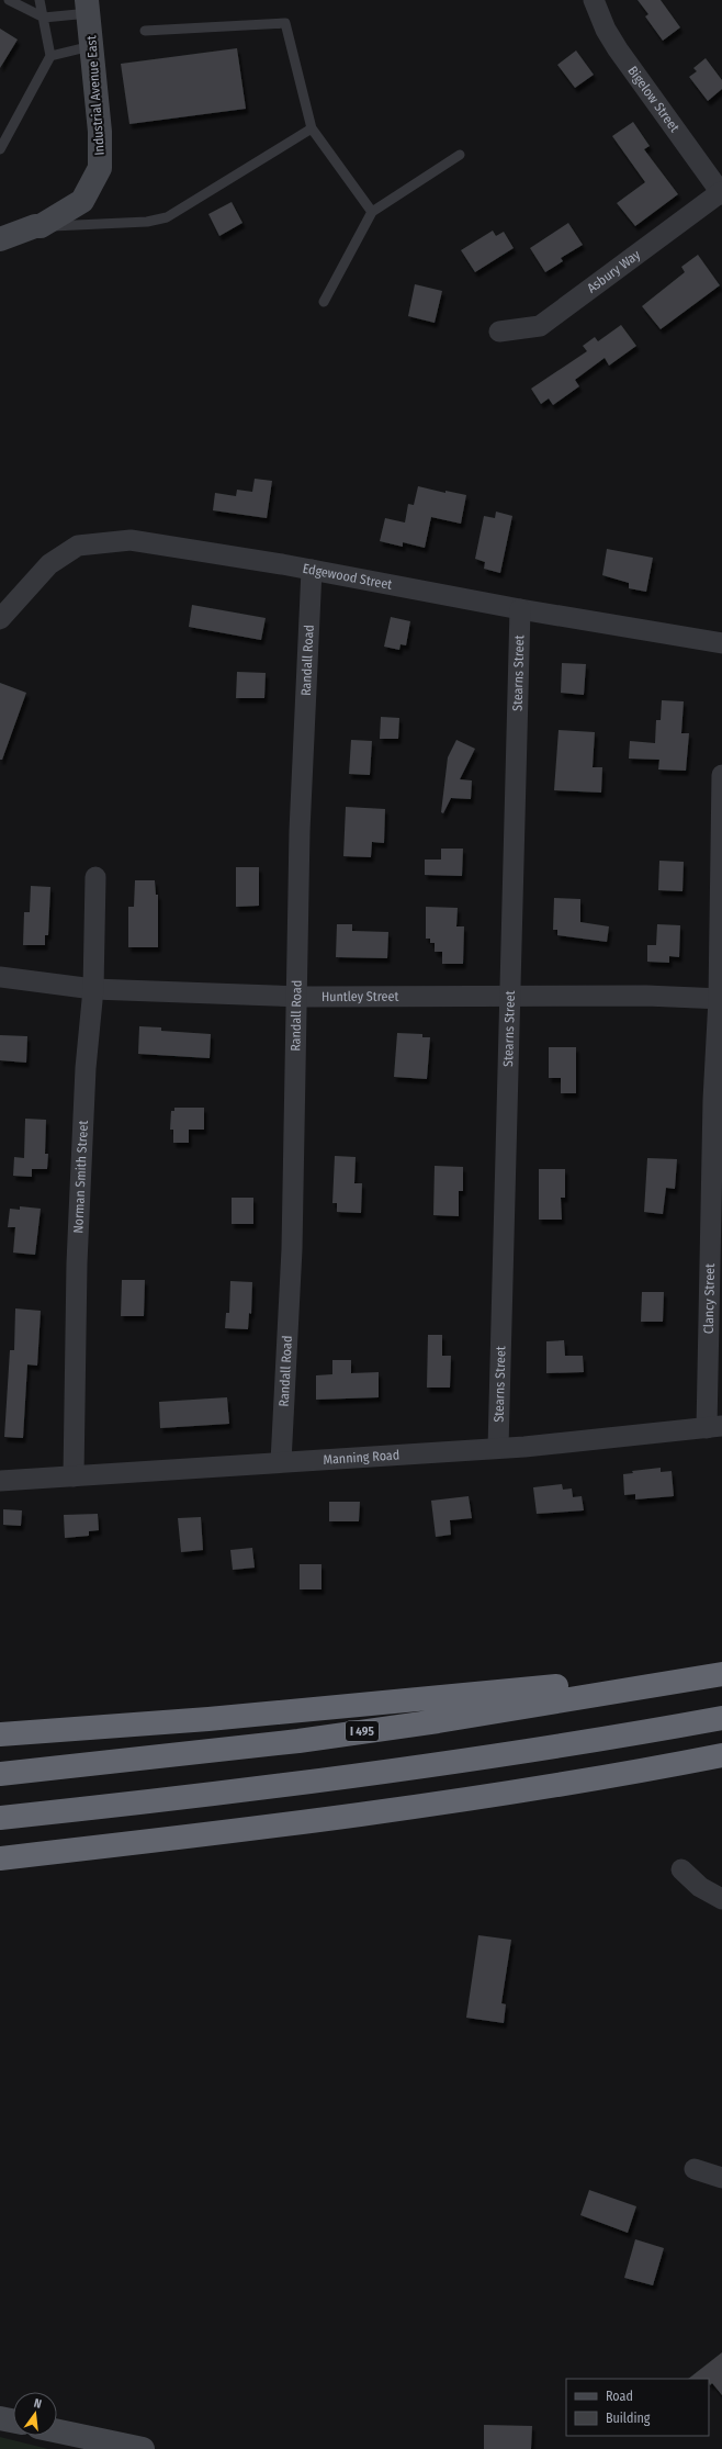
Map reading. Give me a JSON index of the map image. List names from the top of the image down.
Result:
{
  "streets": {
    "highway": ["I 495"],
    "street": [
      "Industrial Avenue East",
      "Bigelow Street",
      "Asbury Way",
      "Edgewood Street",
      "Randall Road",
      "Stearns Street",
      "Huntley Street",
      "Norman Smith Street",
      "Clancy Street",
      "Manning Road"
    ]
  },
  "crossings": [
    ["Bigelow Street", "Asbury Way"],
    ["Edgewood Street", "Randall Road"],
    ["Edgewood Street", "Stearns Street"],
    ["Randall Road", "Huntley Street"],
    ["Randall Road", "Manning Road"],
    ["Stearns Street", "Huntley Street"],
    ["Stearns Street", "Manning Road"],
    ["Huntley Street", "Norman Smith Street"],
    ["Huntley Street", "Clancy Street"],
    ["Norman Smith Street", "Manning Road"],
    ["Clancy Street", "Manning Road"]
  ],
  "legend": ["Road", "Building"],
  "north": "top"
}
